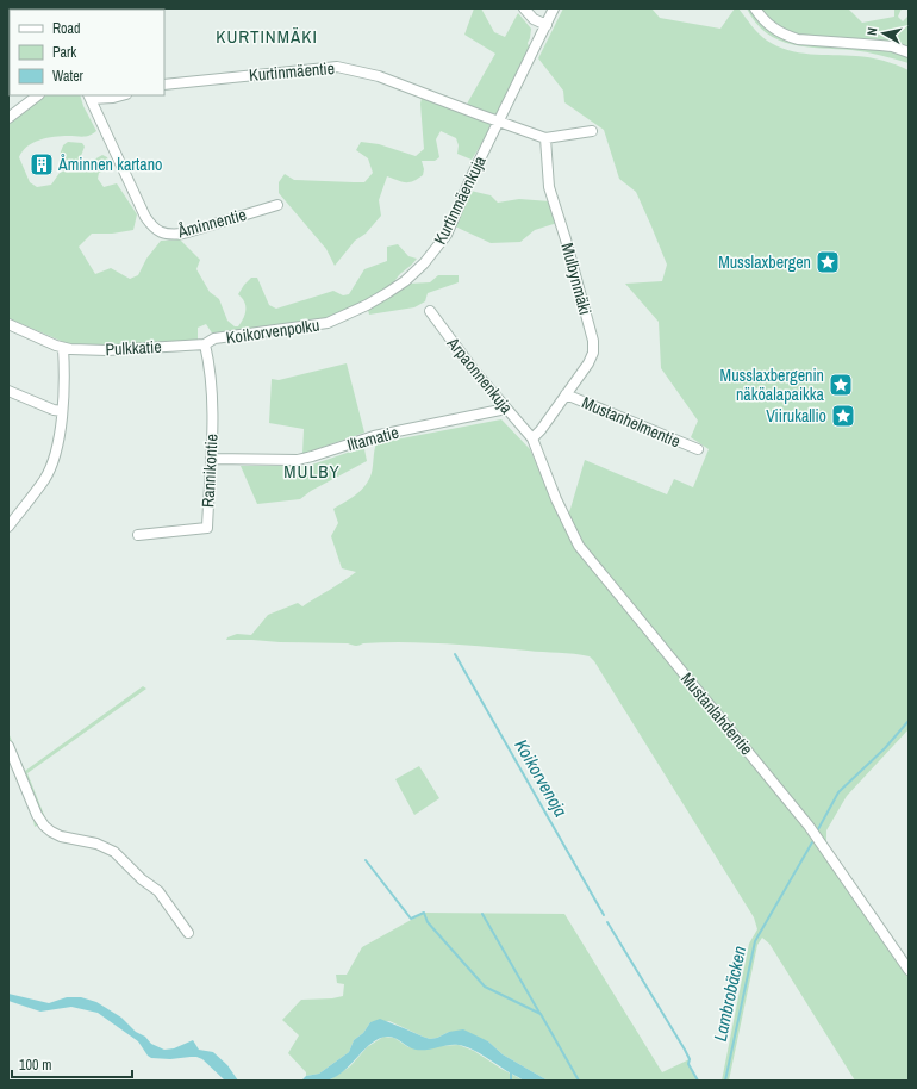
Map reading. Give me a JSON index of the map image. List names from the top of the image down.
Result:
{
  "streets": {
    "street": [
      "Kurtinmäentie",
      "Kurtinmäenkuja",
      "Åminnentie",
      "Mulbynmäki",
      "Koikorvenpolku",
      "Pulkkatie",
      "Arpaonnenkuja",
      "Mustanhelmentie",
      "Iltamatie",
      "Rannikontie",
      "Mustanlahdentie"
    ]
  },
  "crossings": [
    ["Kurtinmäentie", "Kurtinmäenkuja"],
    ["Kurtinmäenkuja", "Koikorvenpolku"],
    ["Mulbynmäki", "Arpaonnenkuja"],
    ["Mulbynmäki", "Mustanhelmentie"],
    ["Mulbynmäki", "Mustanlahdentie"],
    ["Koikorvenpolku", "Pulkkatie"],
    ["Koikorvenpolku", "Rannikontie"],
    ["Pulkkatie", "Rannikontie"],
    ["Arpaonnenkuja", "Iltamatie"],
    ["Arpaonnenkuja", "Mustanlahdentie"],
    ["Iltamatie", "Rannikontie"]
  ],
  "districts": ["KURTINMÄKI", "MULBY"],
  "water": ["Koikorvenoja", "Lambrobäcken"],
  "places": {
    "building": ["Åminnen kartano"],
    "place": ["Musslaxbergen", "Musslaxbergenin näköalapaikka", "Viirukallio"]
  },
  "legend": ["Road", "Park", "Water"],
  "scale_bar": "100 m",
  "north": "left"
}
